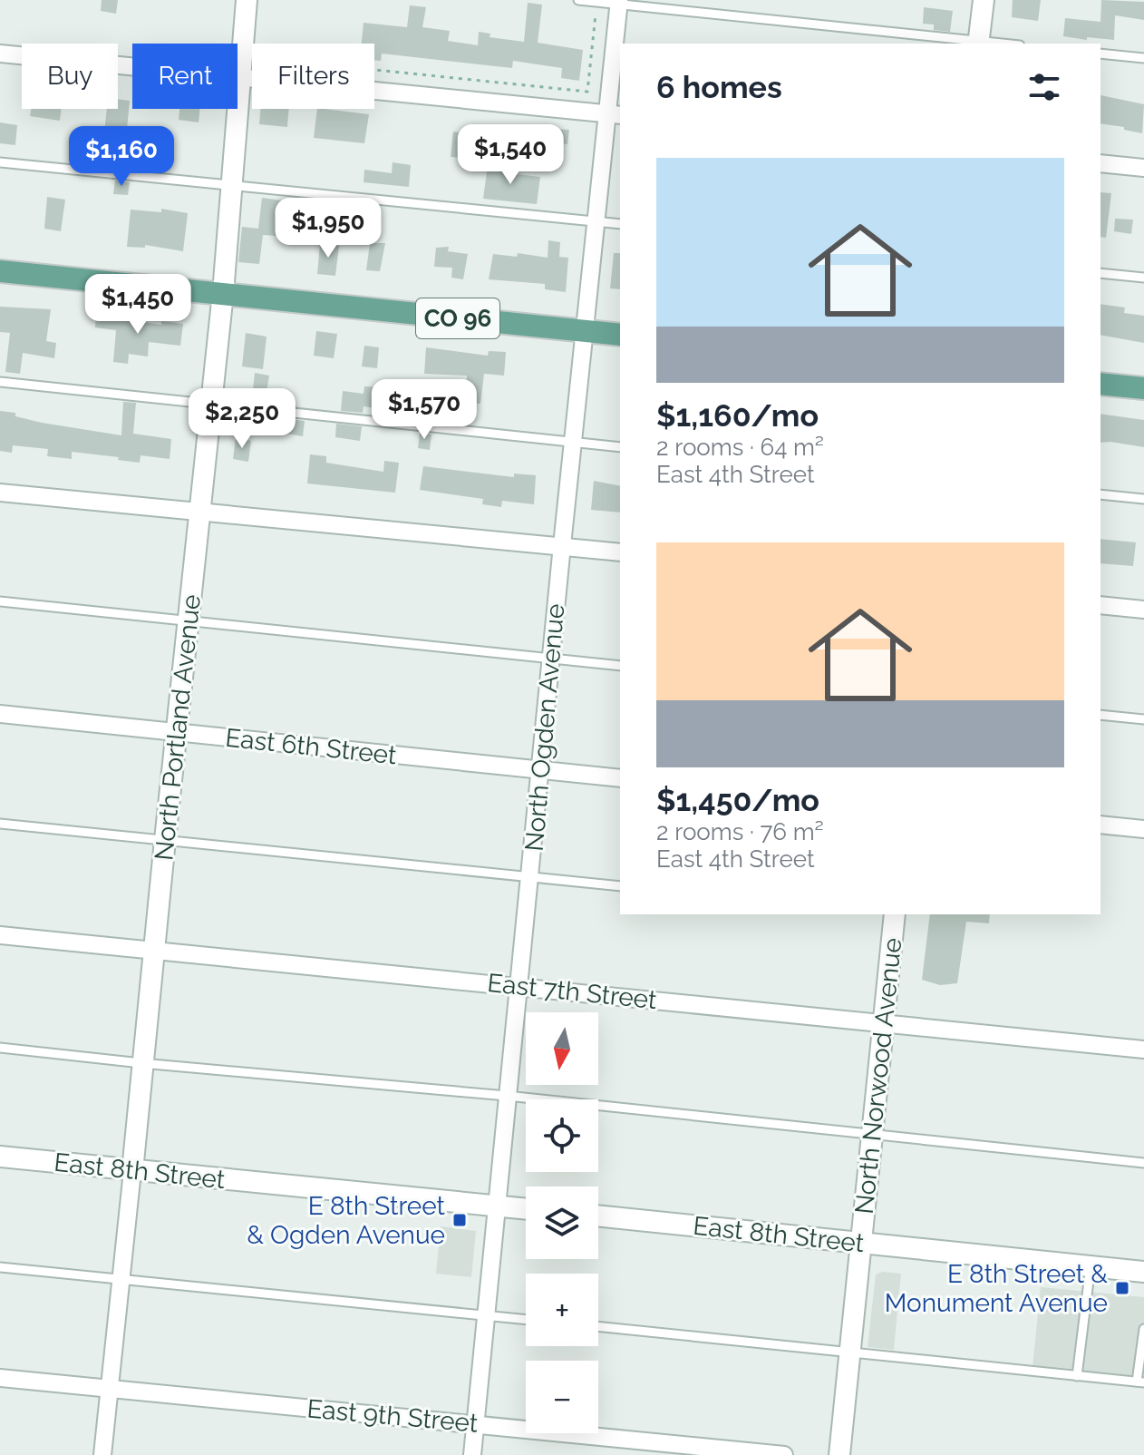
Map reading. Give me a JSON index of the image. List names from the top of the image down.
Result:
{
  "streets": {
    "main road": ["CO 96"],
    "street": [
      "North Portland Avenue",
      "North Ogden Avenue",
      "East 6th Street",
      "East 7th Street",
      "North Norwood Avenue",
      "East 8th Street",
      "East 9th Street"
    ]
  },
  "crossings": [
    ["CO 96", "North Portland Avenue"],
    ["CO 96", "North Ogden Avenue"],
    ["North Portland Avenue", "East 6th Street"],
    ["North Portland Avenue", "East 7th Street"],
    ["North Portland Avenue", "East 8th Street"],
    ["North Portland Avenue", "East 9th Street"],
    ["North Ogden Avenue", "East 6th Street"],
    ["North Ogden Avenue", "East 7th Street"],
    ["North Ogden Avenue", "East 8th Street"],
    ["North Ogden Avenue", "East 9th Street"],
    ["East 7th Street", "North Norwood Avenue"],
    ["North Norwood Avenue", "East 8th Street"]
  ],
  "places": {
    "transit": ["E 8th Street & Ogden Avenue", "E 8th Street & Monument Avenue"]
  },
  "north": "bottom",
  "page": {
    "chip": ["Buy", "Rent", "Filters"],
    "heading": "6 homes",
    "price": [
      "$1,540",
      "$1,160",
      "$1,950",
      "$1,450",
      "$1,570",
      "$2,250"
    ],
    "list": [
      {
        "name": "$1,160/mo",
        "note": "2 rooms · 64 m² · East 4th Street"
      },
      {
        "name": "$1,450/mo",
        "note": "2 rooms · 76 m² · East 4th Street"
      }
    ],
    "map_buttons": ["+", "−"]
  }
}
